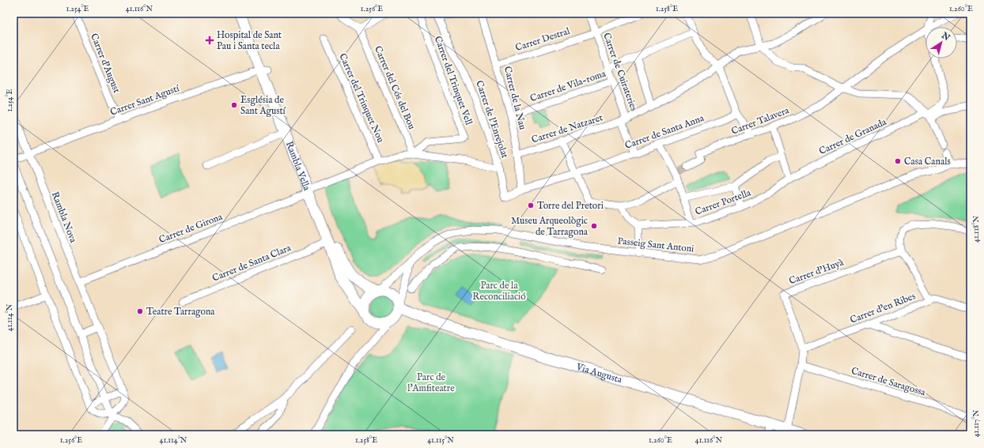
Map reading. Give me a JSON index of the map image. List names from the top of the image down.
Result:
{
  "streets": {
    "main road": ["Rambla Vella", "Via Augusta"],
    "street": [
      "Carrer Destral",
      "Carrer d'August",
      "Carrer de Cuirateries",
      "Carrer del Trinquet Vell",
      "Carrer de Vila-roma",
      "Carrer del Cós del Bou",
      "Carrer del Trinquet Nou",
      "Carrer de la Nau",
      "Carrer Sant Agustí",
      "Carrer de l'Enrejolat",
      "Carrer Talavera",
      "Carrer de Natzaret",
      "Carrer de Santa Anna",
      "Carrer de Granada",
      "Carrer Portella",
      "Rambla Nova",
      "Carrer de Girona",
      "Passeig Sant Antoni",
      "Carrer de Santa Clara",
      "Carrer d'Huyà",
      "Carrer d'en Ribes",
      "Carrer de Saragossa"
    ]
  },
  "crossings": [
    ["Carrer Destral", "Carrer de Cuirateries"],
    ["Carrer Destral", "Carrer de la Nau"],
    ["Carrer d'August", "Carrer Sant Agustí"],
    ["Carrer de Cuirateries", "Carrer de Vila-roma"],
    ["Carrer de Cuirateries", "Carrer de Natzaret"],
    ["Carrer de Cuirateries", "Carrer de Santa Anna"],
    ["Carrer del Trinquet Vell", "Carrer del Cós del Bou"],
    ["Carrer del Trinquet Vell", "Carrer de Girona"],
    ["Carrer de Vila-roma", "Carrer de la Nau"],
    ["Carrer del Cós del Bou", "Carrer de Girona"],
    ["Carrer del Trinquet Nou", "Carrer de Girona"],
    ["Carrer de la Nau", "Carrer de Natzaret"],
    ["Carrer de la Nau", "Carrer de Santa Anna"],
    ["Carrer Sant Agustí", "Rambla Vella"],
    ["Carrer Sant Agustí", "Rambla Nova"],
    ["Carrer de l'Enrejolat", "Carrer de Girona"],
    ["Carrer de Granada", "Carrer Portella"],
    ["Rambla Vella", "Carrer de Girona"],
    ["Rambla Vella", "Passeig Sant Antoni"],
    ["Rambla Vella", "Carrer de Santa Clara"],
    ["Rambla Vella", "Via Augusta"],
    ["Rambla Nova", "Carrer de Girona"],
    ["Passeig Sant Antoni", "Via Augusta"],
    ["Carrer d'Huyà", "Carrer d'en Ribes"],
    ["Carrer d'Huyà", "Via Augusta"],
    ["Carrer d'Huyà", "Carrer de Saragossa"]
  ],
  "parks": ["Parc de la Reconciliació", "Parc de l'Amfiteatre"],
  "places": {
    "health": ["Hospital de Sant Pau i Santa tecla"],
    "other": [
      "Església de Sant Agustí",
      "Casa Canals",
      "Torre del Pretori",
      "Museu Arqueològic de Tarragona",
      "Teatre Tarragona"
    ]
  },
  "north": "top right",
  "coordinates": [
    "1.254°E",
    "41.116°N",
    "1.256°E",
    "1.258°E",
    "1.260°E",
    "41.118°N",
    "41.114°N",
    "41.117°N",
    "41.115°N"
  ]
}
